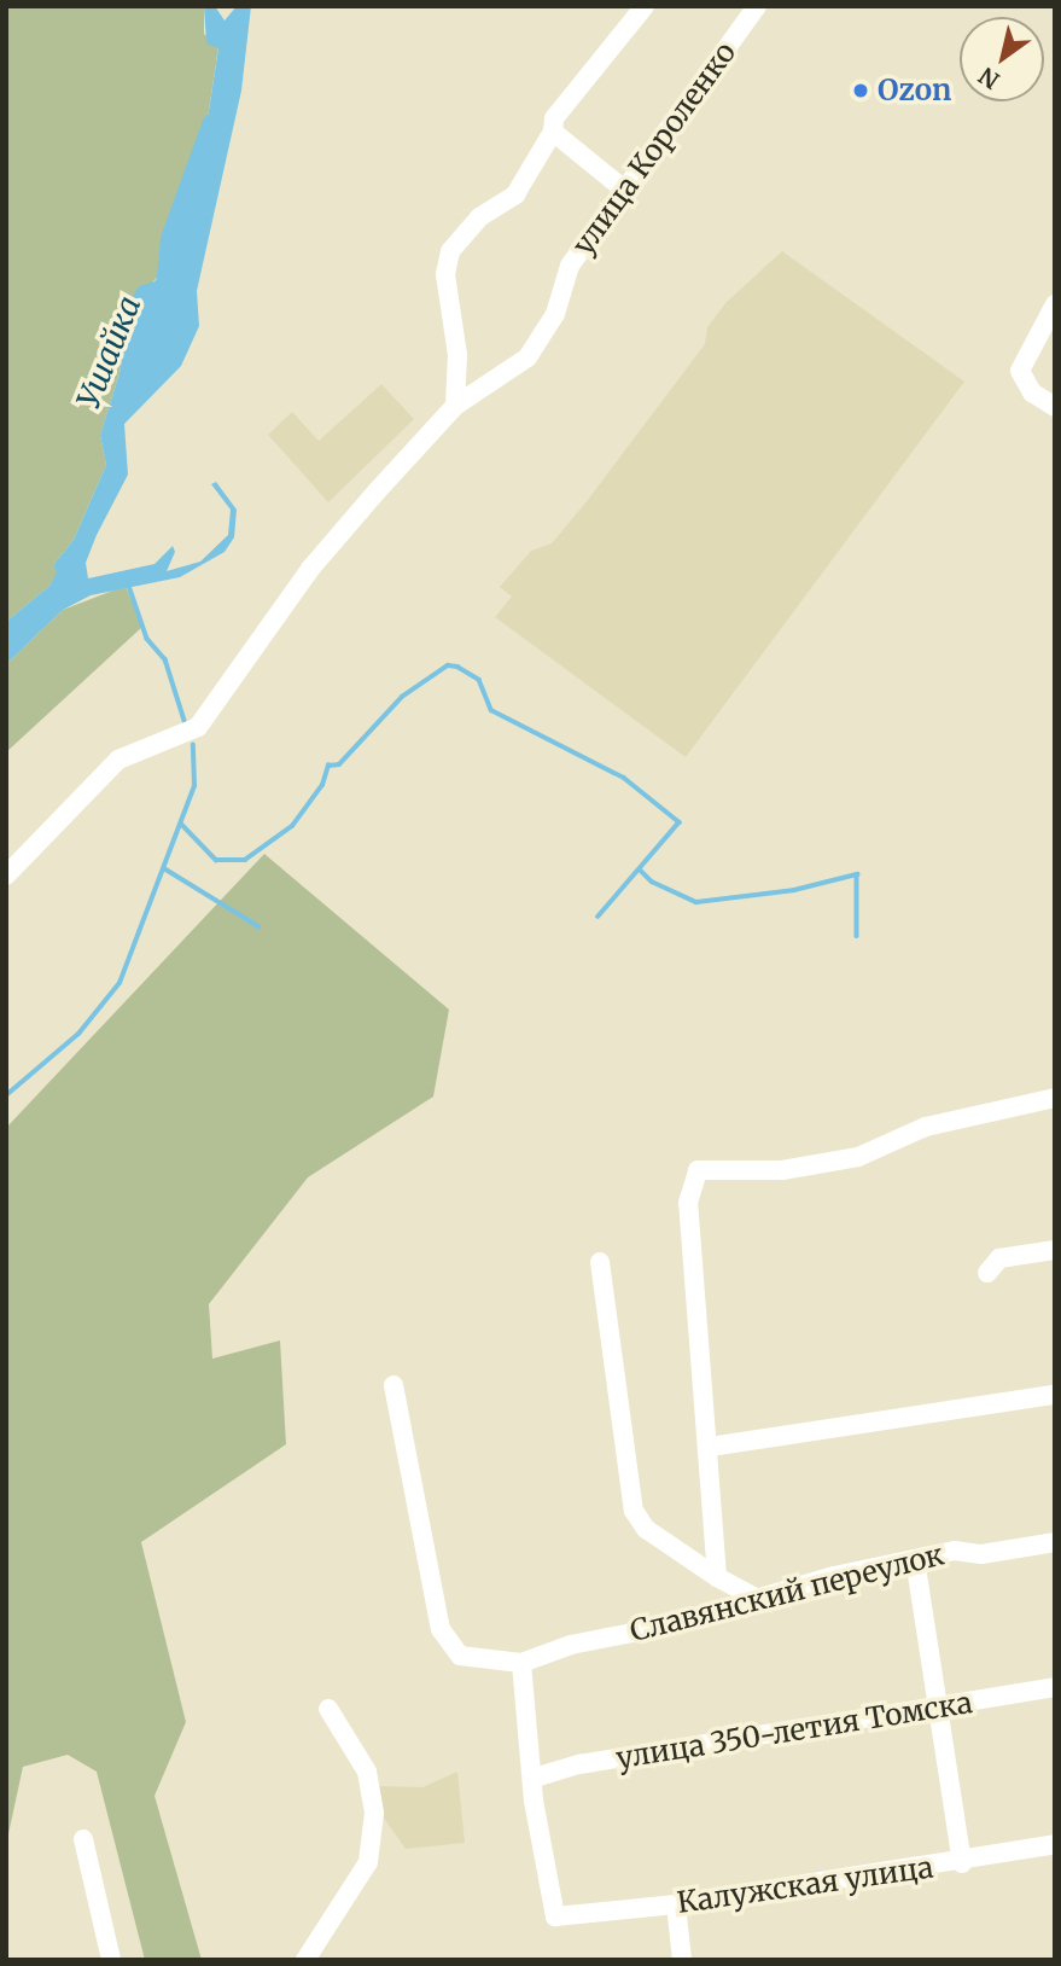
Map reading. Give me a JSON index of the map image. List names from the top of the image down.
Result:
{
  "streets": {
    "street": [
      "улица Короленко",
      "Славянский переулок",
      "улица 350-летия Томска",
      "Калужская улица"
    ]
  },
  "crossings": [
    ["улица 350-летия Томска", "Калужская улица"]
  ],
  "water": ["Ушайка"],
  "places": ["Ozon"],
  "north": "bottom left"
}
